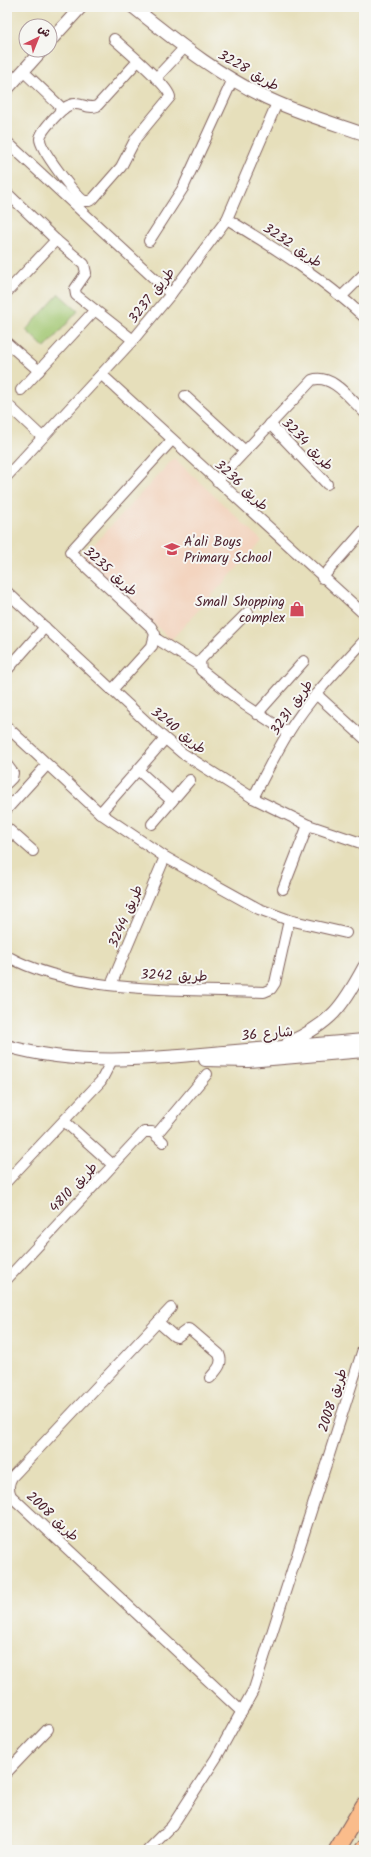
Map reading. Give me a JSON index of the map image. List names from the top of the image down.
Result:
{
  "streets": {
    "street": [
      "طريق 3228",
      "طريق 3232",
      "طريق 3237",
      "طريق 3234",
      "طريق 3236",
      "طريق 3235",
      "طريق 3231",
      "طريق 3240",
      "طريق 3244",
      "طريق 3242",
      "شارع 36",
      "طريق 4810",
      "طريق 2008"
    ]
  },
  "crossings": [
    ["طريق 3228", "طريق 3237"],
    ["طريق 3232", "طريق 3237"],
    ["طريق 3237", "طريق 3236"],
    ["طريق 3234", "طريق 3236"],
    ["طريق 3236", "طريق 3235"],
    ["طريق 3231", "طريق 3240"],
    ["طريق 3244", "طريق 3242"]
  ],
  "places": {
    "school or university": ["A'ali Boys Primary School"],
    "shop": ["Small Shopping complex"]
  },
  "north": "top right"
}
